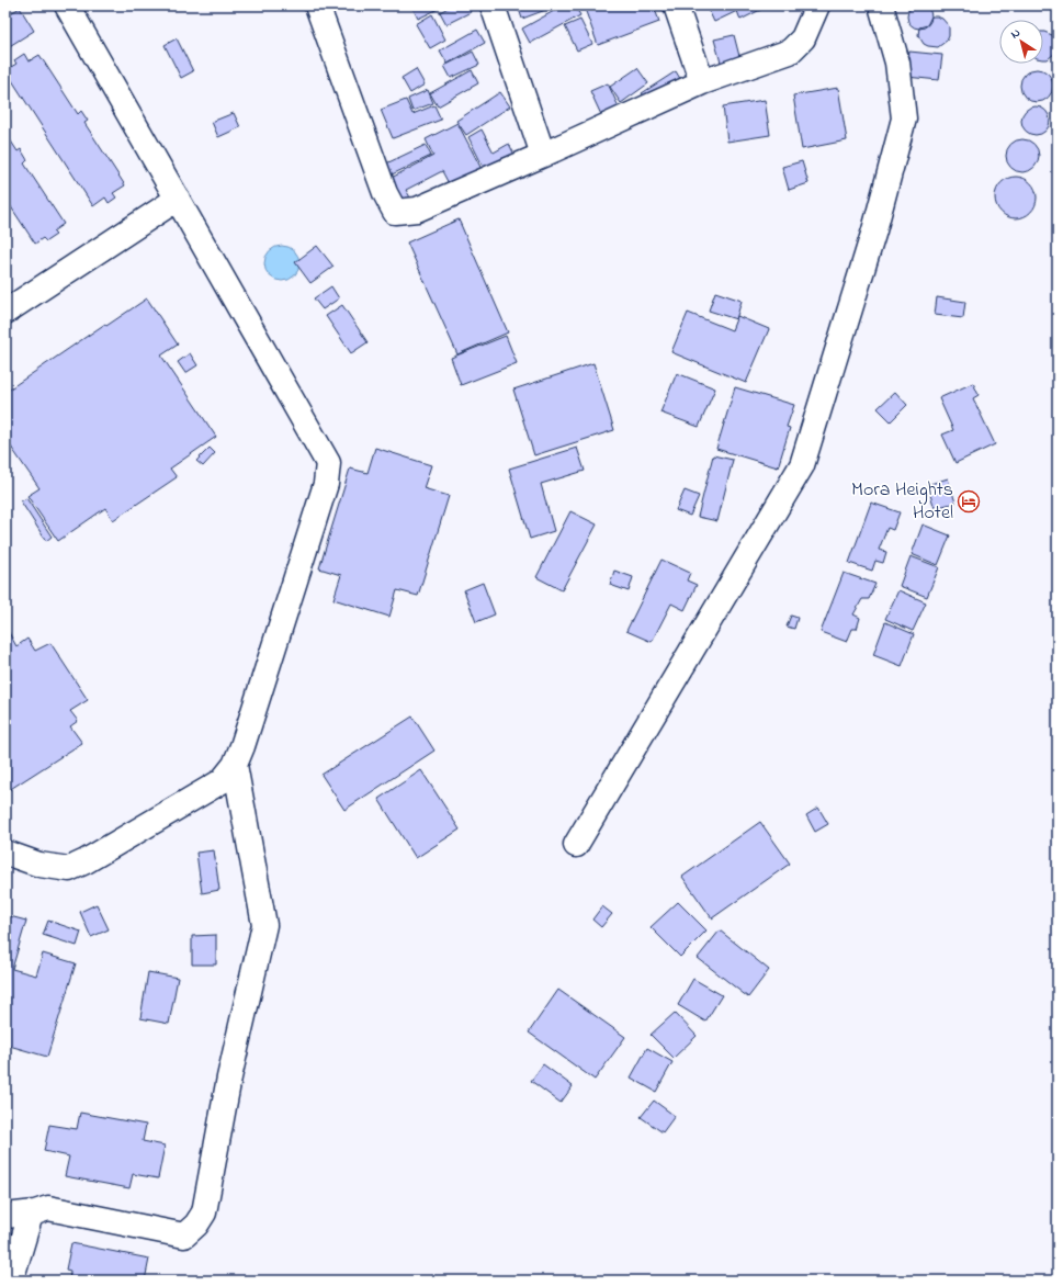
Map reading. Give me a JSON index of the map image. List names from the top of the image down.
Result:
{
  "places": {
    "hotel": ["Mora Heights Hotel"]
  },
  "north": "top left"
}
